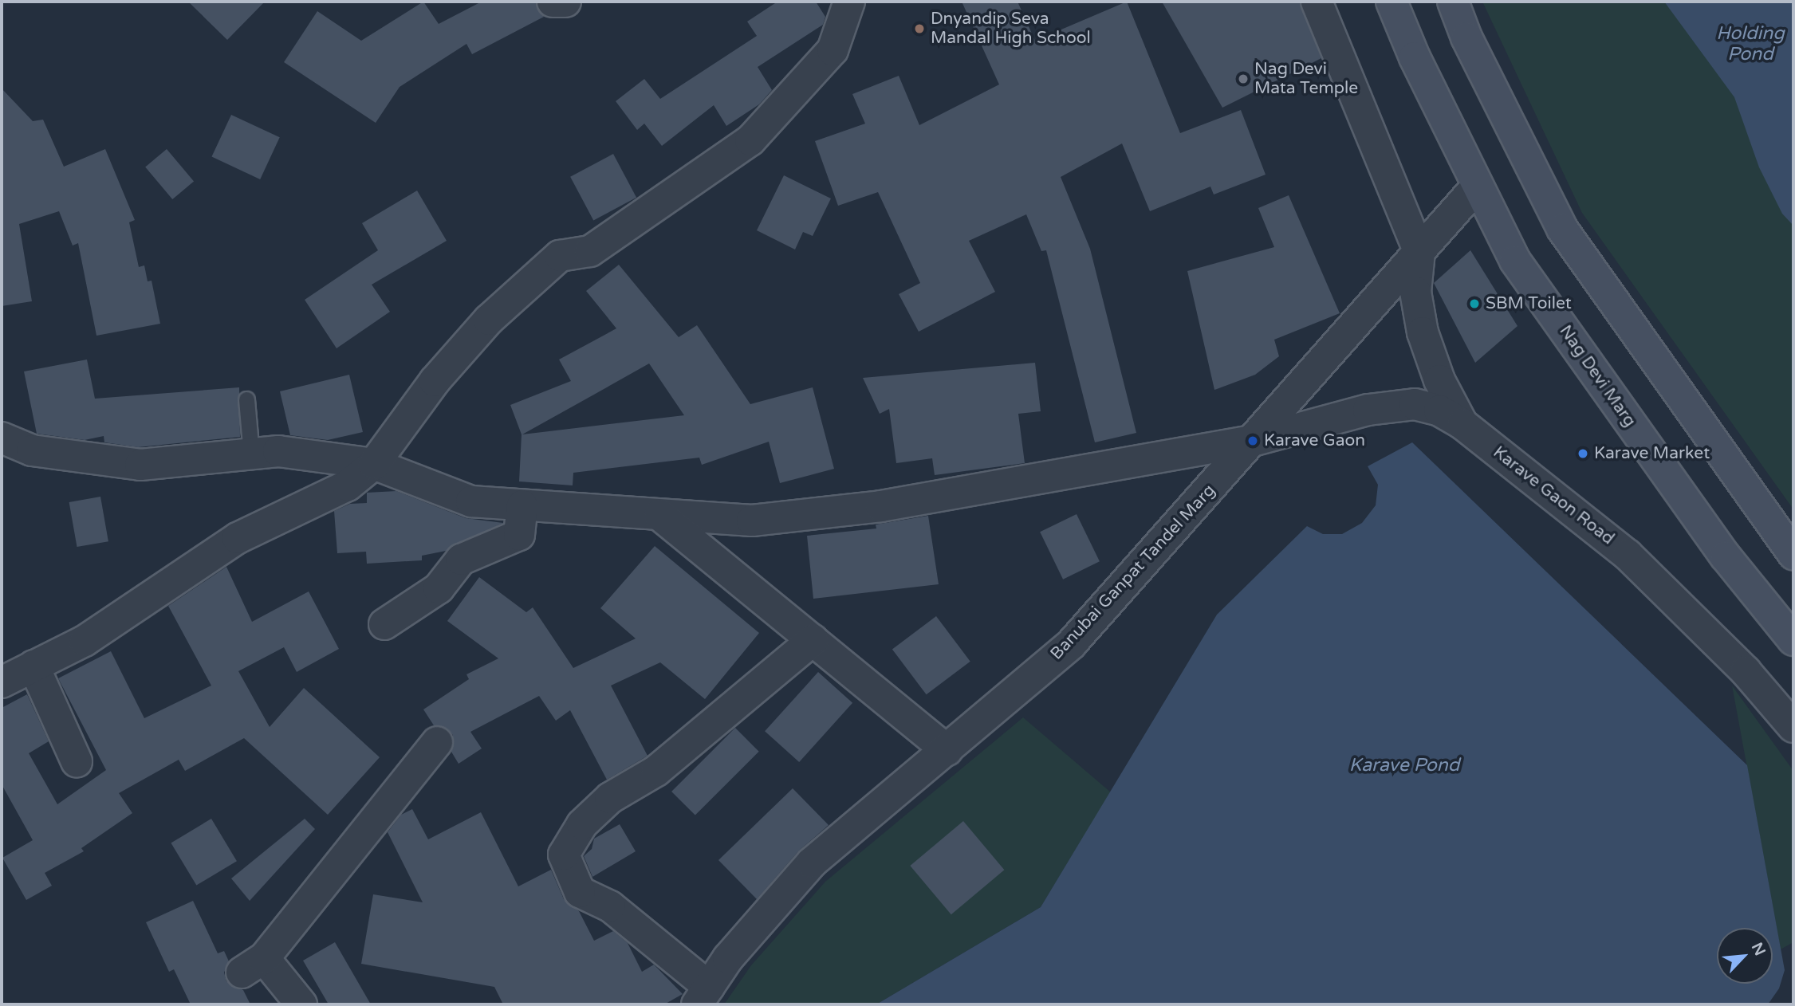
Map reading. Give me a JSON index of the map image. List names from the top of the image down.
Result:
{
  "streets": {
    "main road": ["Nag Devi Marg"],
    "street": ["Karave Gaon Road", "Banubai Ganpat Tandel Marg"]
  },
  "crossings": [
    ["Nag Devi Marg", "Banubai Ganpat Tandel Marg"],
    ["Karave Gaon Road", "Banubai Ganpat Tandel Marg"]
  ],
  "water": ["Holding Pond", "Karave Pond"],
  "places": [
    "Dnyandip Seva Mandal High School",
    "Nag Devi Mata Temple",
    "SBM Toilet",
    "Karave Gaon",
    "Karave Market"
  ],
  "north": "top right"
}
